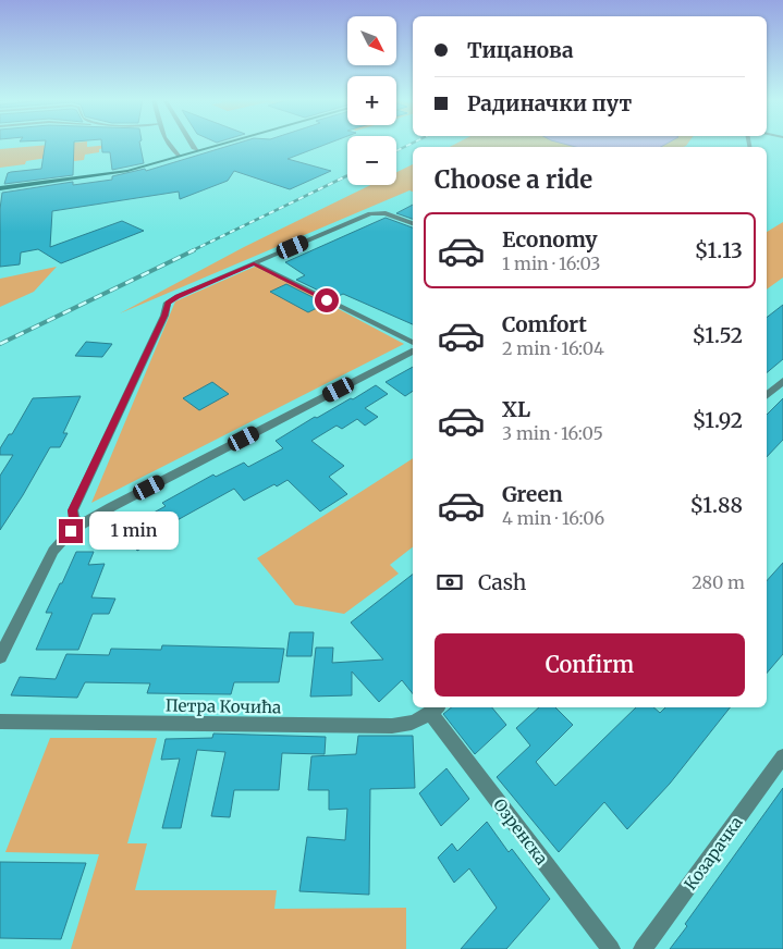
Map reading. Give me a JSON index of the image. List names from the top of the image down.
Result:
{
  "streets": {
    "street": ["Петра Кочића", "Озренска", "Козарачка"]
  },
  "crossings": [
    ["Петра Кочића", "Озренска"]
  ],
  "north": "bottom right",
  "page": {
    "map_buttons": ["+", "−"],
    "banner": ["Тицанова", "Радиначки пут"],
    "heading": "Choose a ride",
    "list": [
      {
        "name": "Economy",
        "note": "1 min · 16:03",
        "value": "$1.13"
      },
      {
        "name": "Comfort",
        "note": "2 min · 16:04",
        "value": "$1.52"
      },
      {
        "name": "XL",
        "note": "3 min · 16:05",
        "value": "$1.92"
      },
      {
        "name": "Green",
        "note": "4 min · 16:06",
        "value": "$1.88"
      }
    ],
    "bubble": "1 min",
    "pay": ["Cash", "280 m"],
    "buttons": "Confirm"
  }
}
